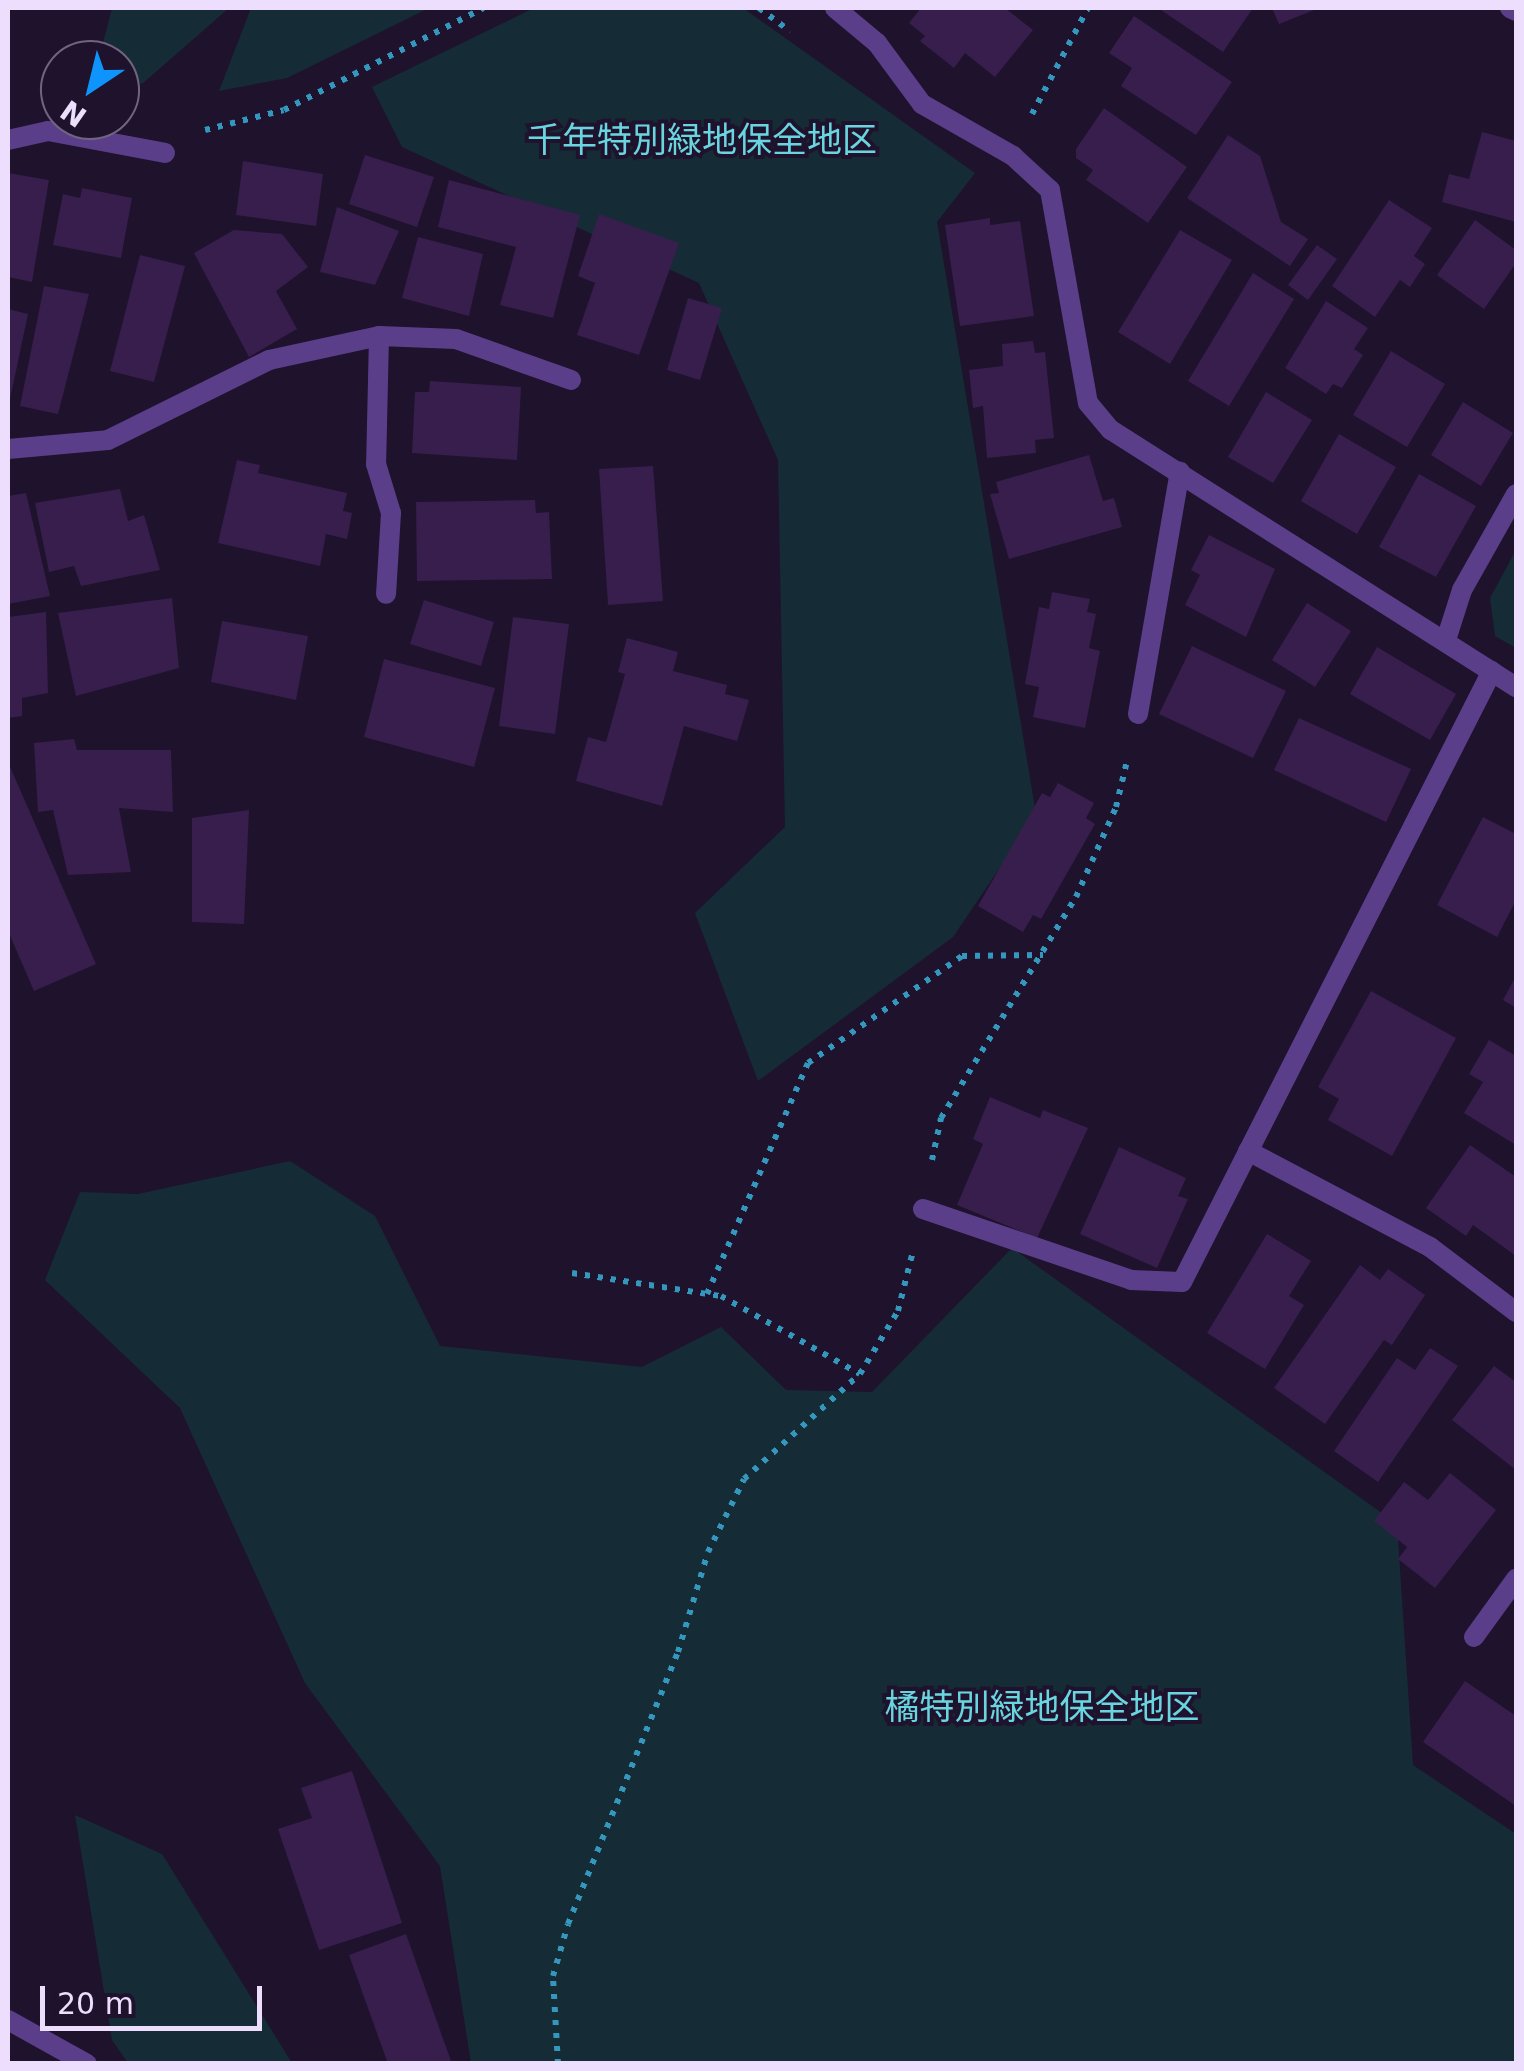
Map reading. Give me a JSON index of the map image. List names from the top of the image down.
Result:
{
  "parks": ["千年特別緑地保全地区", "橘特別緑地保全地区"],
  "scale_bar": "20 m",
  "north": "bottom left"
}
